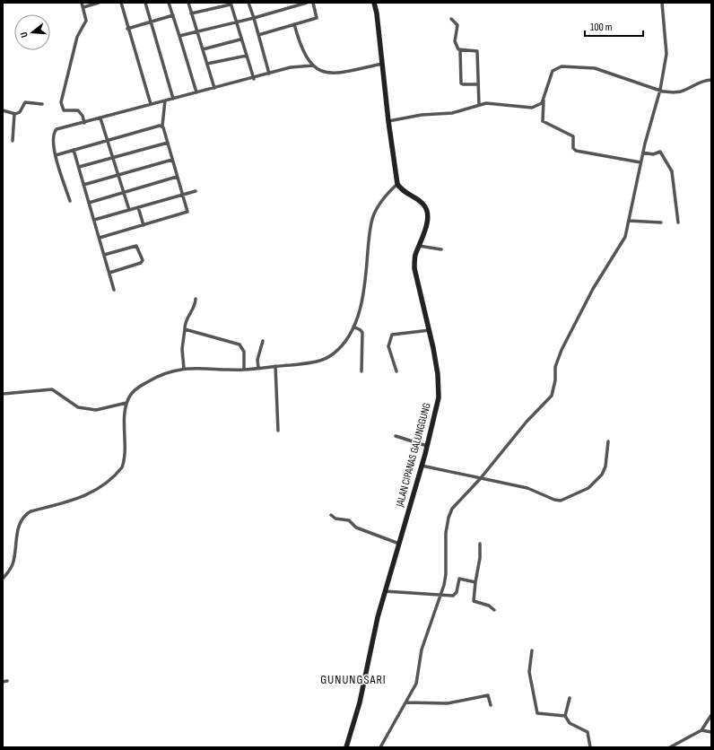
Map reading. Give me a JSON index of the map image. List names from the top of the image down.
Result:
{
  "streets": {
    "street": ["JALAN CIPANAS GALUNGGUNG"]
  },
  "districts": ["GUNUNGSARI"],
  "scale_bar": "100 m",
  "north": "left"
}
